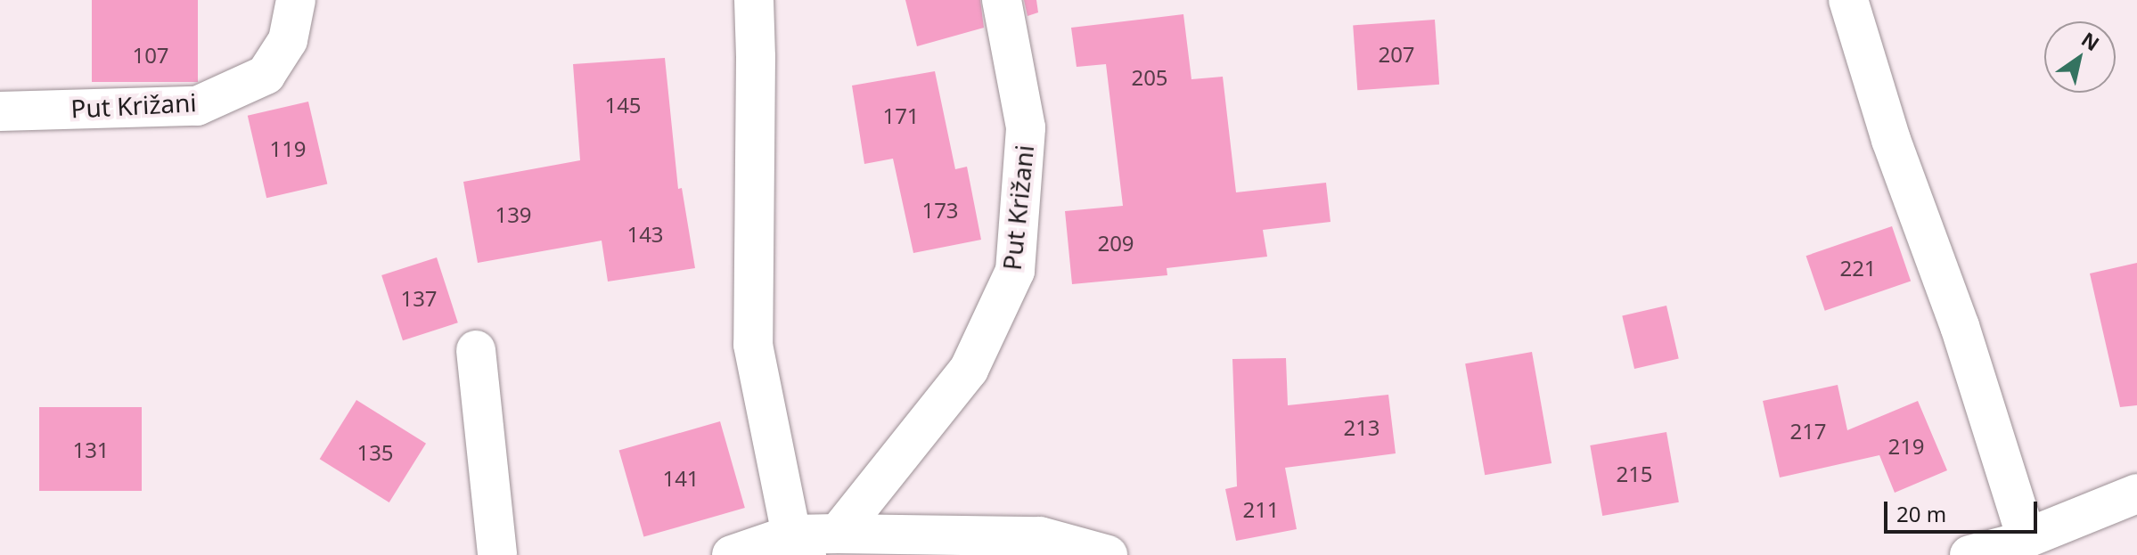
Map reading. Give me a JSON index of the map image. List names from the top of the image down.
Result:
{
  "streets": {
    "street": ["Put Križani"]
  },
  "house_numbers": [
    "207",
    "107",
    "205",
    "145",
    "171",
    "119",
    "173",
    "139",
    "143",
    "209",
    "221",
    "137",
    "213",
    "217",
    "219",
    "131",
    "135",
    "215",
    "141",
    "211"
  ],
  "scale_bar": "20 m",
  "north": "top right"
}
